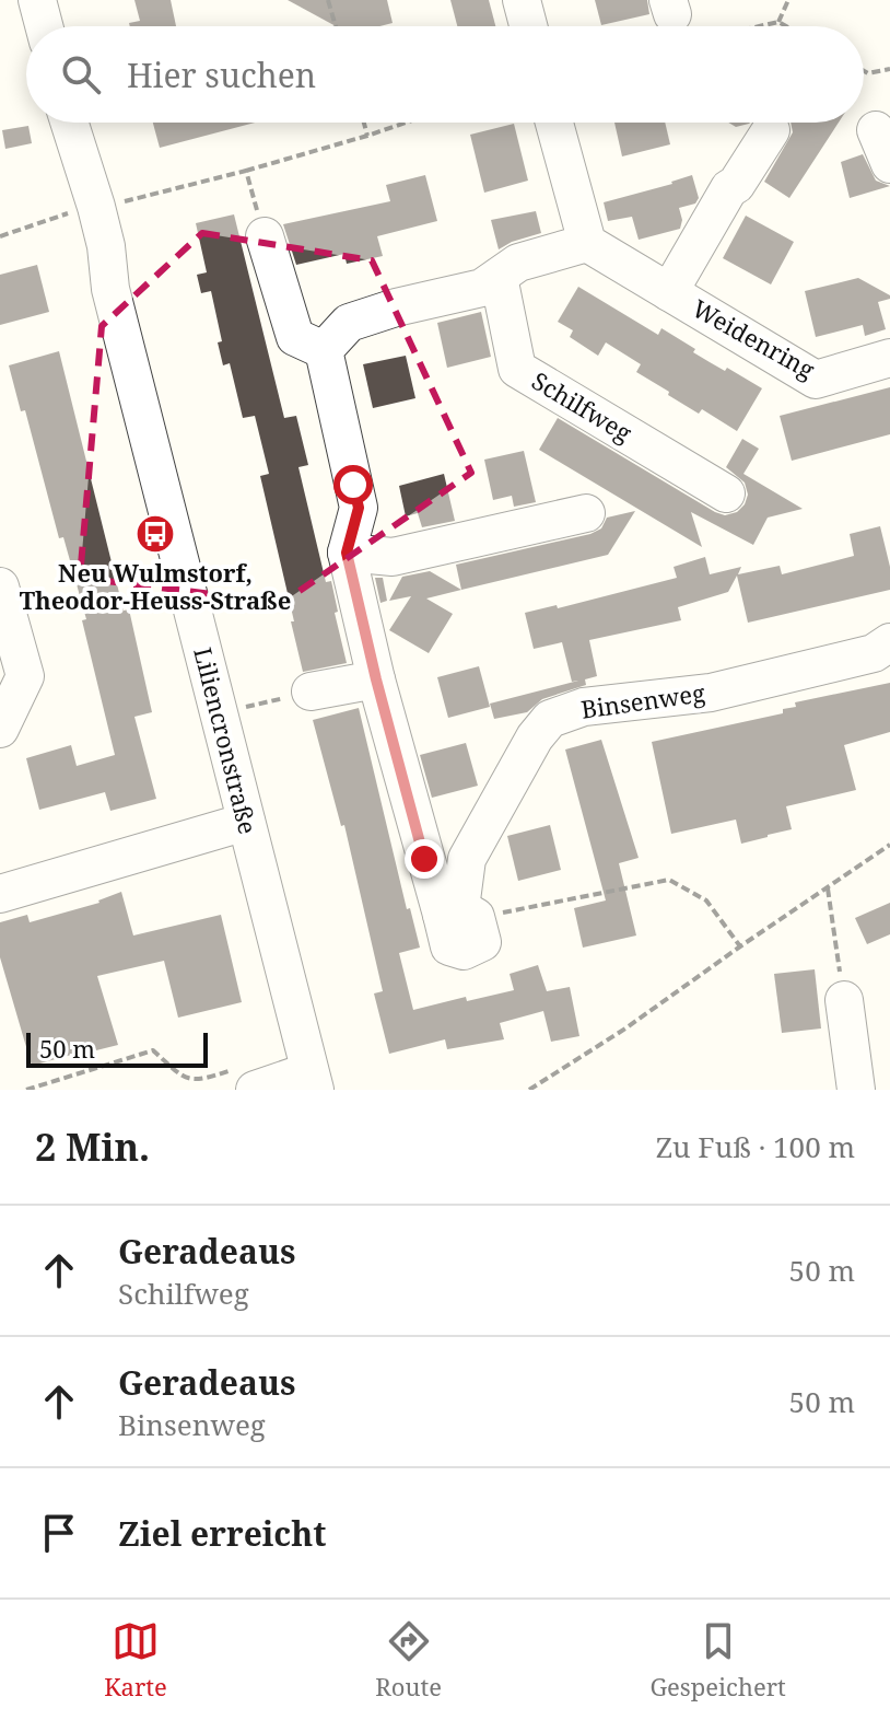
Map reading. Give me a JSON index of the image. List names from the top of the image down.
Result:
{
  "streets": {
    "street": [
      "Weidenring",
      "Schilfweg",
      "Binsenweg",
      "Liliencronstraße"
    ]
  },
  "places": {
    "bus stop": ["Neu Wulmstorf, Theodor-Heuss-Straße"]
  },
  "scale_bar": "50 m",
  "page": {
    "search": "Hier suchen",
    "scale": "50 m",
    "heading": ["2 Min.", "Zu Fuß · 100 m"],
    "list": [
      ["Geradeaus", "Schilfweg", "50 m"],
      ["Geradeaus", "Binsenweg", "50 m"],
      "Ziel erreicht"
    ],
    "nav": ["Karte", "Route", "Gespeichert"]
  }
}
